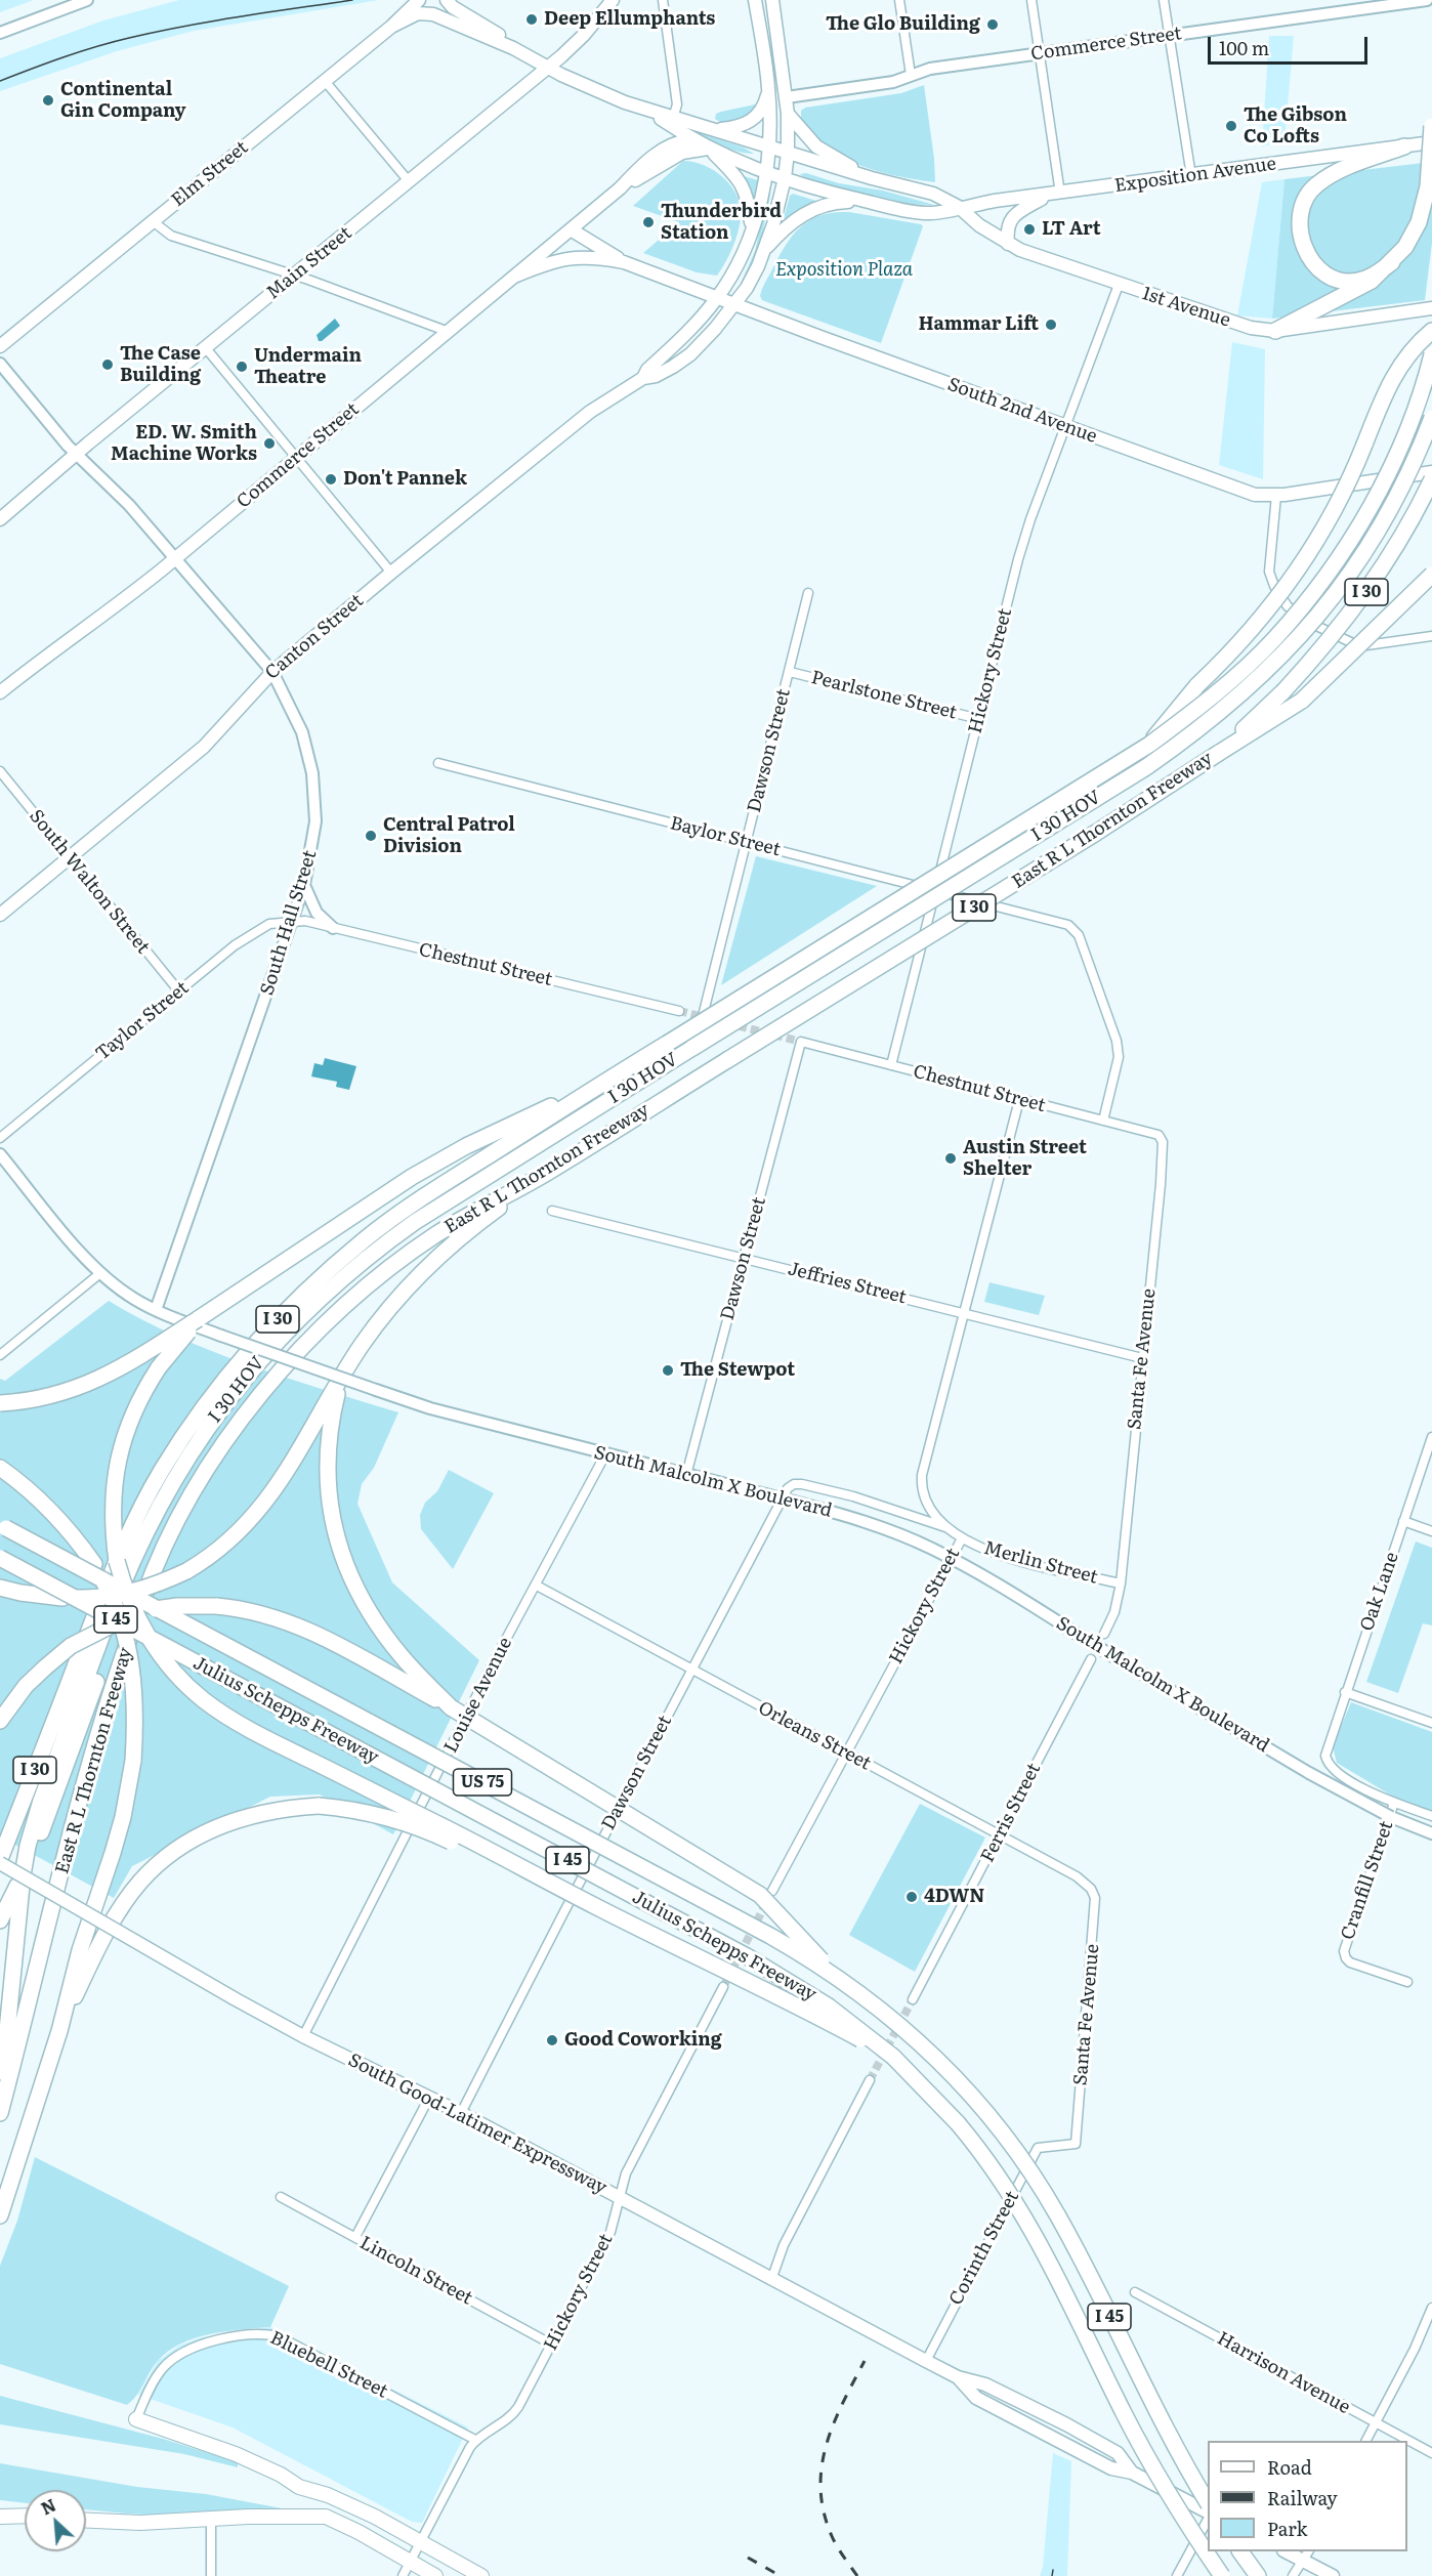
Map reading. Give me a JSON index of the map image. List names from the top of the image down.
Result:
{
  "streets": {
    "highway": [
      "I 30",
      "I 30 HOV",
      "East R L Thornton Freeway",
      "I 45",
      "Julius Schepps Freeway",
      "US 75"
    ],
    "main road": [
      "Commerce Street",
      "Elm Street",
      "Exposition Avenue",
      "Main Street",
      "1st Avenue",
      "South 2nd Avenue",
      "Canton Street",
      "South Good-Latimer Expressway"
    ],
    "street": [
      "Hickory Street",
      "Pearlstone Street",
      "Dawson Street",
      "Baylor Street",
      "South Walton Street",
      "South Hall Street",
      "Chestnut Street",
      "Taylor Street",
      "Jeffries Street",
      "Santa Fe Avenue",
      "South Malcolm X Boulevard",
      "Merlin Street",
      "Oak Lane",
      "Louise Avenue",
      "Orleans Street",
      "Ferris Street",
      "Cranfill Street",
      "Corinth Street",
      "Lincoln Street",
      "Bluebell Street",
      "Harrison Avenue"
    ]
  },
  "crossings": [
    ["Commerce Street", "Exposition Avenue"],
    ["Commerce Street", "South 2nd Avenue"],
    ["Commerce Street", "Canton Street"],
    ["Commerce Street", "South Hall Street"],
    ["Exposition Avenue", "Main Street"],
    ["Exposition Avenue", "1st Avenue"],
    ["Exposition Avenue", "Canton Street"],
    ["Main Street", "South Hall Street"],
    ["1st Avenue", "Hickory Street"],
    ["South 2nd Avenue", "Canton Street"],
    ["South 2nd Avenue", "Hickory Street"],
    ["I 30", "South Good-Latimer Expressway"],
    ["Canton Street", "South Walton Street"],
    ["Canton Street", "South Hall Street"],
    ["Hickory Street", "Pearlstone Street"],
    ["Hickory Street", "Baylor Street"],
    ["Hickory Street", "Chestnut Street"],
    ["Hickory Street", "Jeffries Street"],
    ["Hickory Street", "Merlin Street"],
    ["Hickory Street", "Orleans Street"],
    ["Hickory Street", "South Good-Latimer Expressway"],
    ["Hickory Street", "Lincoln Street"],
    ["Hickory Street", "Bluebell Street"],
    ["Pearlstone Street", "Dawson Street"],
    ["Dawson Street", "Baylor Street"],
    ["Dawson Street", "Chestnut Street"],
    ["Dawson Street", "Jeffries Street"],
    ["Dawson Street", "South Malcolm X Boulevard"],
    ["Dawson Street", "Orleans Street"],
    ["Dawson Street", "South Good-Latimer Expressway"],
    ["Baylor Street", "Chestnut Street"],
    ["South Walton Street", "Taylor Street"],
    ["South Hall Street", "Chestnut Street"],
    ["South Hall Street", "Taylor Street"],
    ["South Hall Street", "South Malcolm X Boulevard"],
    ["Chestnut Street", "Taylor Street"],
    ["Chestnut Street", "Santa Fe Avenue"],
    ["Jeffries Street", "Santa Fe Avenue"],
    ["Santa Fe Avenue", "Merlin Street"],
    ["Santa Fe Avenue", "Orleans Street"],
    ["Santa Fe Avenue", "Corinth Street"],
    ["South Malcolm X Boulevard", "Louise Avenue"],
    ["Oak Lane", "Cranfill Street"],
    ["Louise Avenue", "Orleans Street"],
    ["Louise Avenue", "South Good-Latimer Expressway"],
    ["Orleans Street", "Ferris Street"],
    ["South Good-Latimer Expressway", "Corinth Street"]
  ],
  "parks": ["Exposition Plaza"],
  "places": [
    "Deep Ellumphants",
    "The Glo Building",
    "Continental Gin Company",
    "The Gibson Co Lofts",
    "Thunderbird Station",
    "LT Art",
    "Hammar Lift",
    "The Case Building",
    "Undermain Theatre",
    "ED. W. Smith Machine Works",
    "Don't Pannek",
    "Central Patrol Division",
    "Austin Street Shelter",
    "The Stewpot",
    "4DWN",
    "Good Coworking"
  ],
  "legend": ["Road", "Railway", "Park"],
  "scale_bar": "100 m",
  "north": "top left"
}
